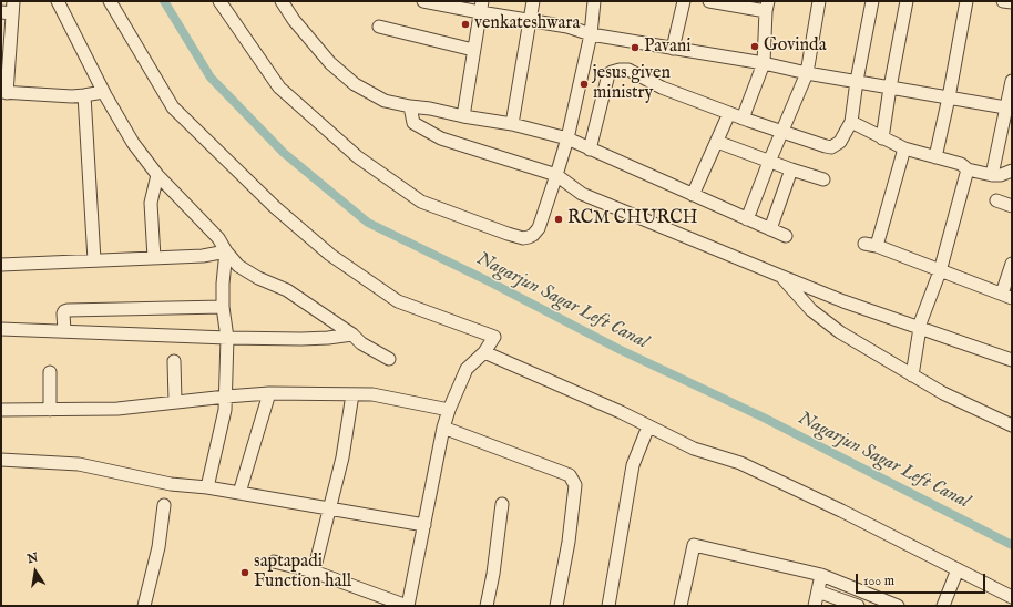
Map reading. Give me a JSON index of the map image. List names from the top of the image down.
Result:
{
  "water": ["Nagarjun Sagar Left Canal"],
  "places": [
    "venkateshwara",
    "Govinda",
    "Pavani",
    "jesus given ministry",
    "RCM CHURCH",
    "saptapadi Function hall"
  ],
  "scale_bar": "100 m",
  "north": "top"
}
